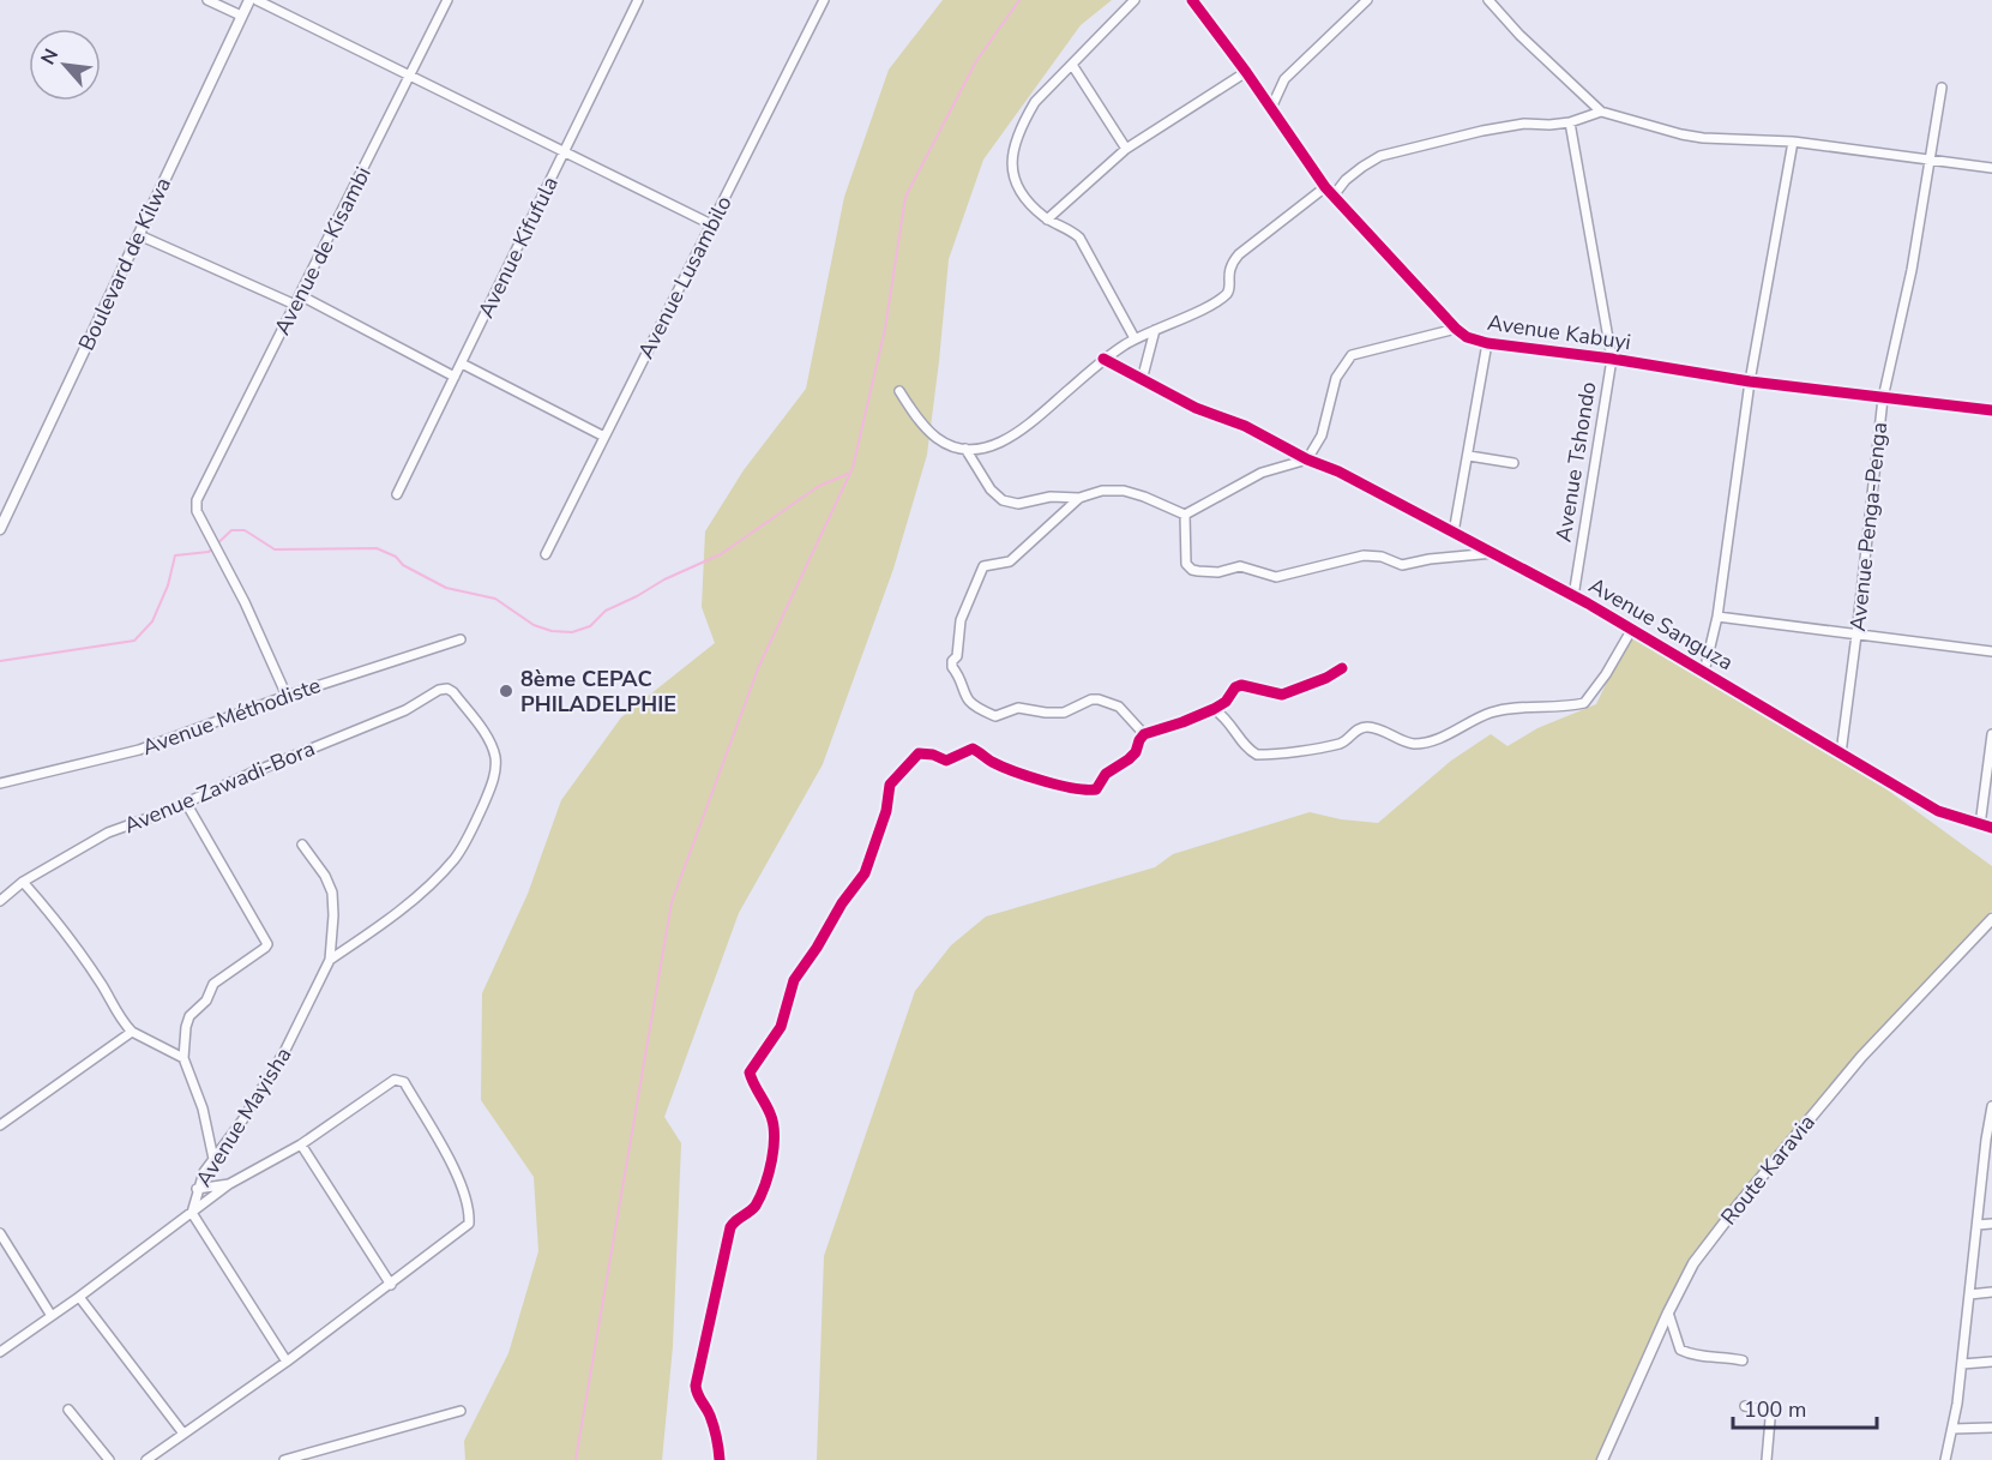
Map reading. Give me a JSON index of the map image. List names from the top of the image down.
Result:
{
  "streets": {
    "street": [
      "Avenue Kifufula",
      "Avenue de Kisambi",
      "Boulevard de Kilwa",
      "Avenue Lusambilo",
      "Avenue Kabuyi",
      "Avenue Tshondo",
      "Avenue Penga-Penga",
      "Avenue Sanguza",
      "Avenue Méthodiste",
      "Avenue Zawadi-Bora",
      "Avenue Mayisha",
      "Route Karavia"
    ]
  },
  "crossings": [
    ["Avenue de Kisambi", "Avenue Méthodiste"],
    ["Avenue Kabuyi", "Avenue Tshondo"],
    ["Avenue Kabuyi", "Avenue Penga-Penga"],
    ["Avenue Tshondo", "Avenue Sanguza"],
    ["Avenue Penga-Penga", "Avenue Sanguza"],
    ["Avenue Zawadi-Bora", "Avenue Mayisha"]
  ],
  "places": ["8ème CEPAC PHILADELPHIE"],
  "scale_bar": "100 m",
  "north": "top left"
}
